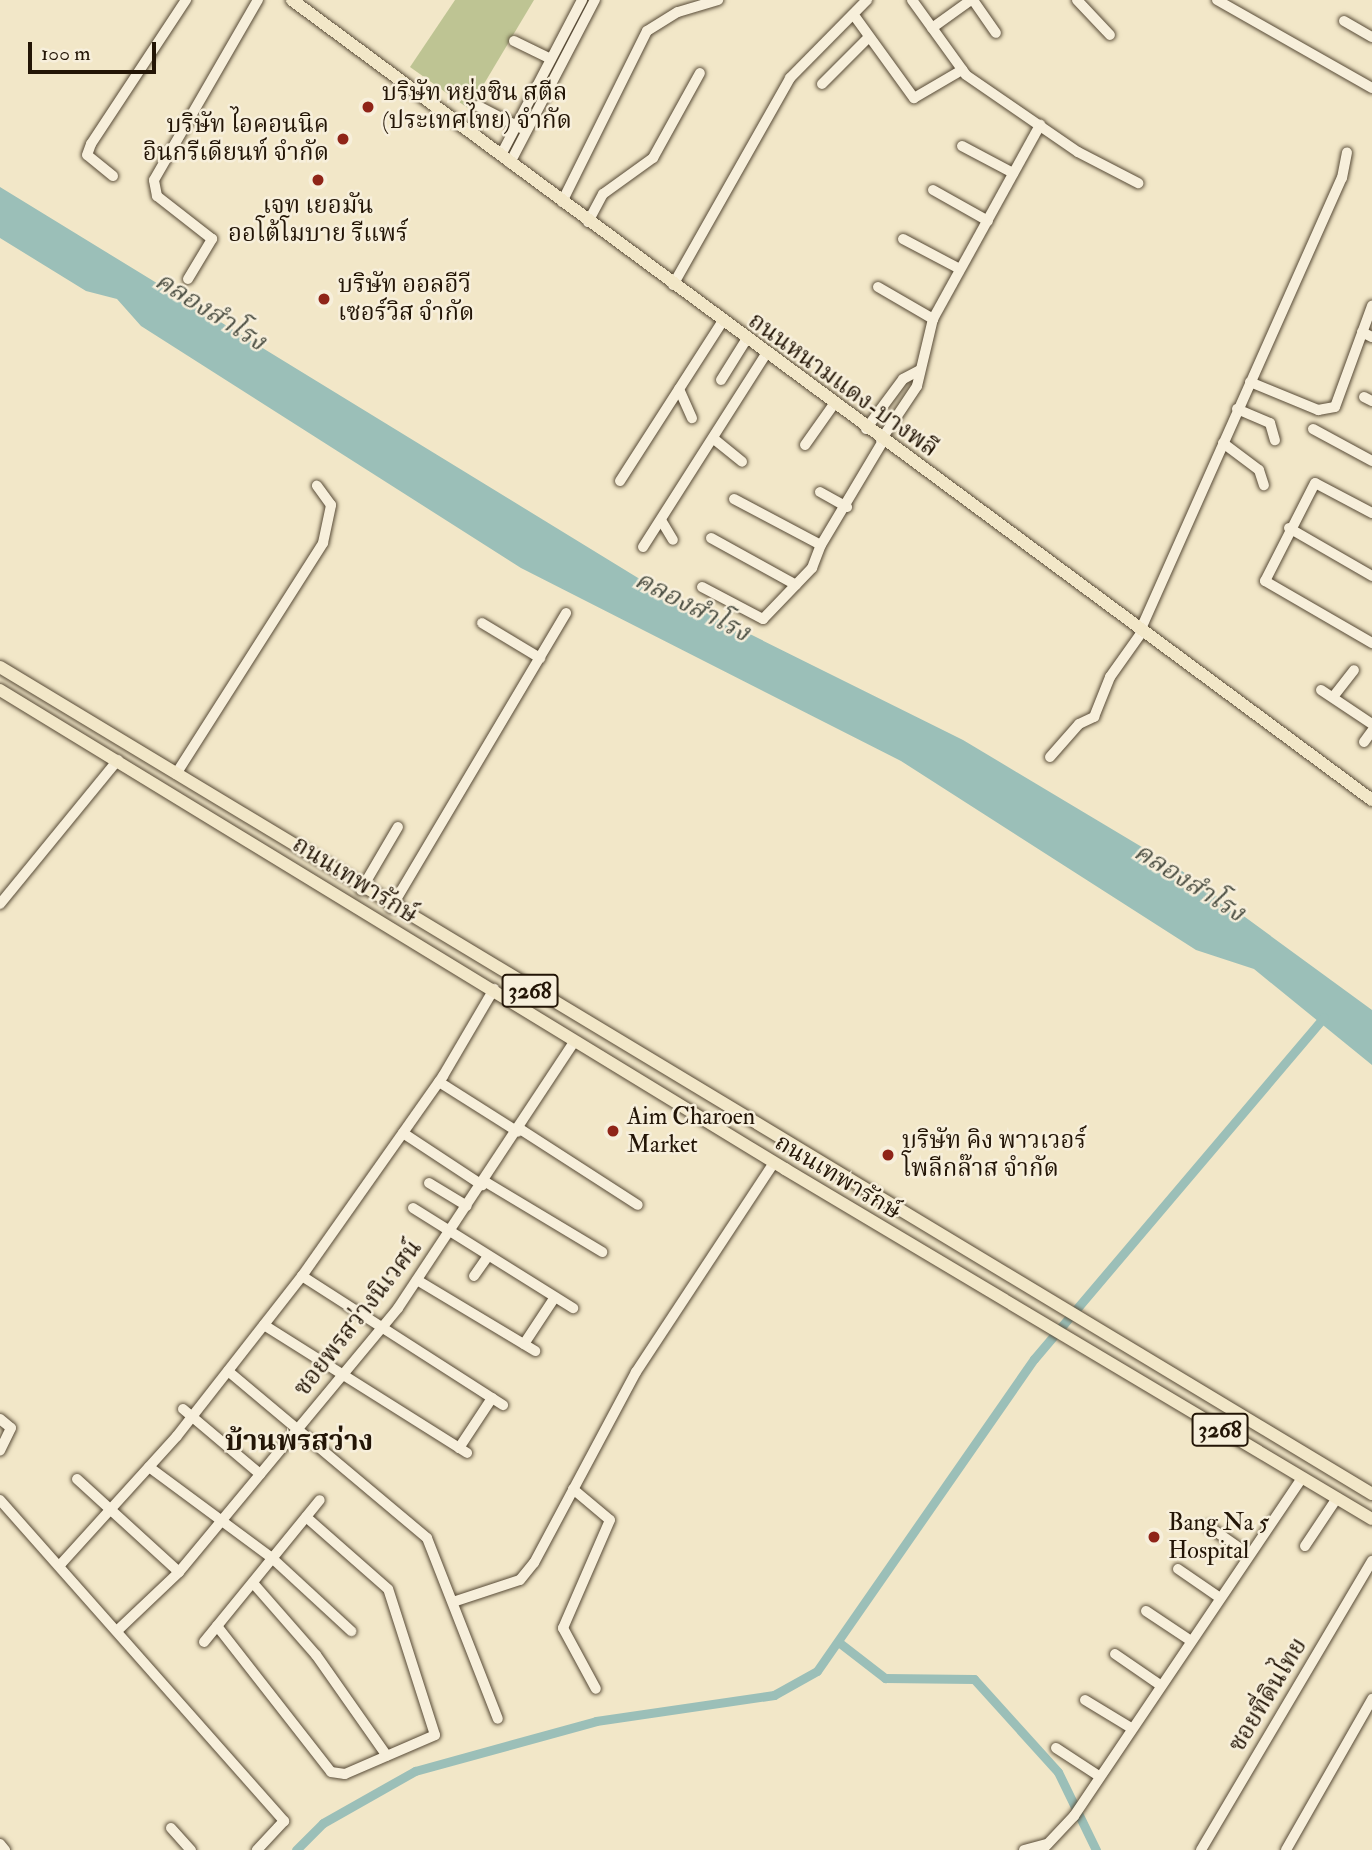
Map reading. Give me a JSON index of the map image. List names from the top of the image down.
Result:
{
  "streets": {
    "main road": ["ถนนหนามแดง-บางพลี", "ถนนเทพารักษ์", "3268"],
    "street": ["ซอยพรสว่างนิเวศน์", "ซอยที่ดินไทย"]
  },
  "crossings": [
    ["ถนนเทพารักษ์", "ซอยพรสว่างนิเวศน์"]
  ],
  "districts": ["บ้านพรสว่าง"],
  "water": ["คลองสำโรง"],
  "places": [
    "บริษัท หย่งซิน สตีล (ประเทศไทย) จํากัด",
    "บริษัท ไอคอนนิค อินกรีเดียนท์ จำกัด",
    "เจท เยอมัน ออโต้โมบาย รีแพร์",
    "บริษัท ออลอีวี เซอร์วิส จำกัด",
    "Aim Charoen Market",
    "บริษัท คิง พาวเวอร์ โพลีกล๊าส จำกัด",
    "Bang Na 5 Hospital"
  ],
  "scale_bar": "100 m"
}
